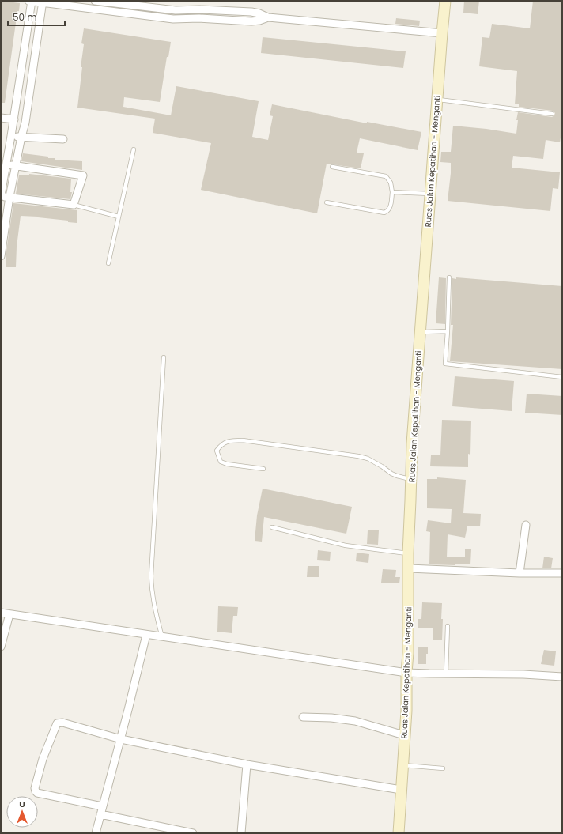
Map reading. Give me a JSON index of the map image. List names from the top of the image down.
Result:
{
  "streets": {
    "main road": ["Ruas Jalan Kepatihan - Menganti"]
  },
  "scale_bar": "50 m",
  "north": "top"
}
